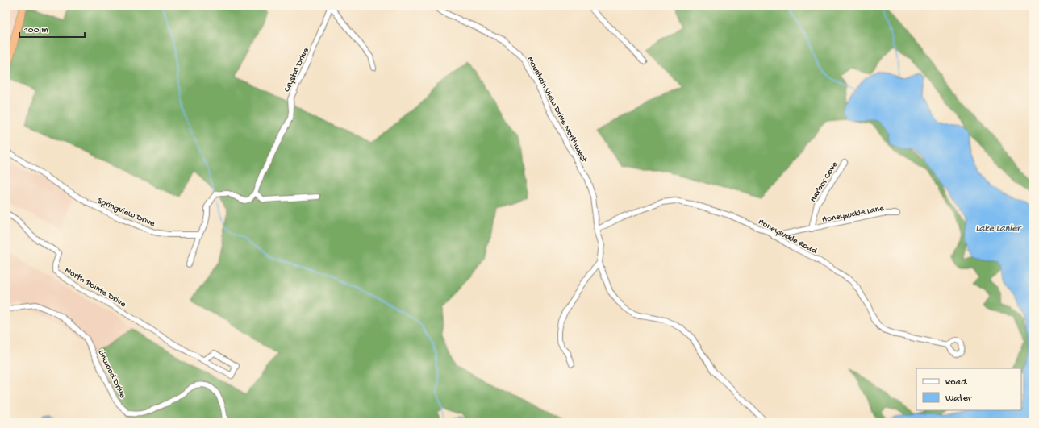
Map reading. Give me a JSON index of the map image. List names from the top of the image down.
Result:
{
  "streets": {
    "street": [
      "Crystal Drive",
      "Mountain View Drive Northwest",
      "Harbor Cove",
      "Springview Drive",
      "Honeysuckle Lane",
      "Honeysuckle Road",
      "North Pointe Drive",
      "Linwood Drive"
    ]
  },
  "crossings": [
    ["Mountain View Drive Northwest", "Honeysuckle Road"],
    ["Harbor Cove", "Honeysuckle Lane"]
  ],
  "water": ["Lake Lanier"],
  "legend": ["Road", "Water"],
  "scale_bar": "100 m"
}
